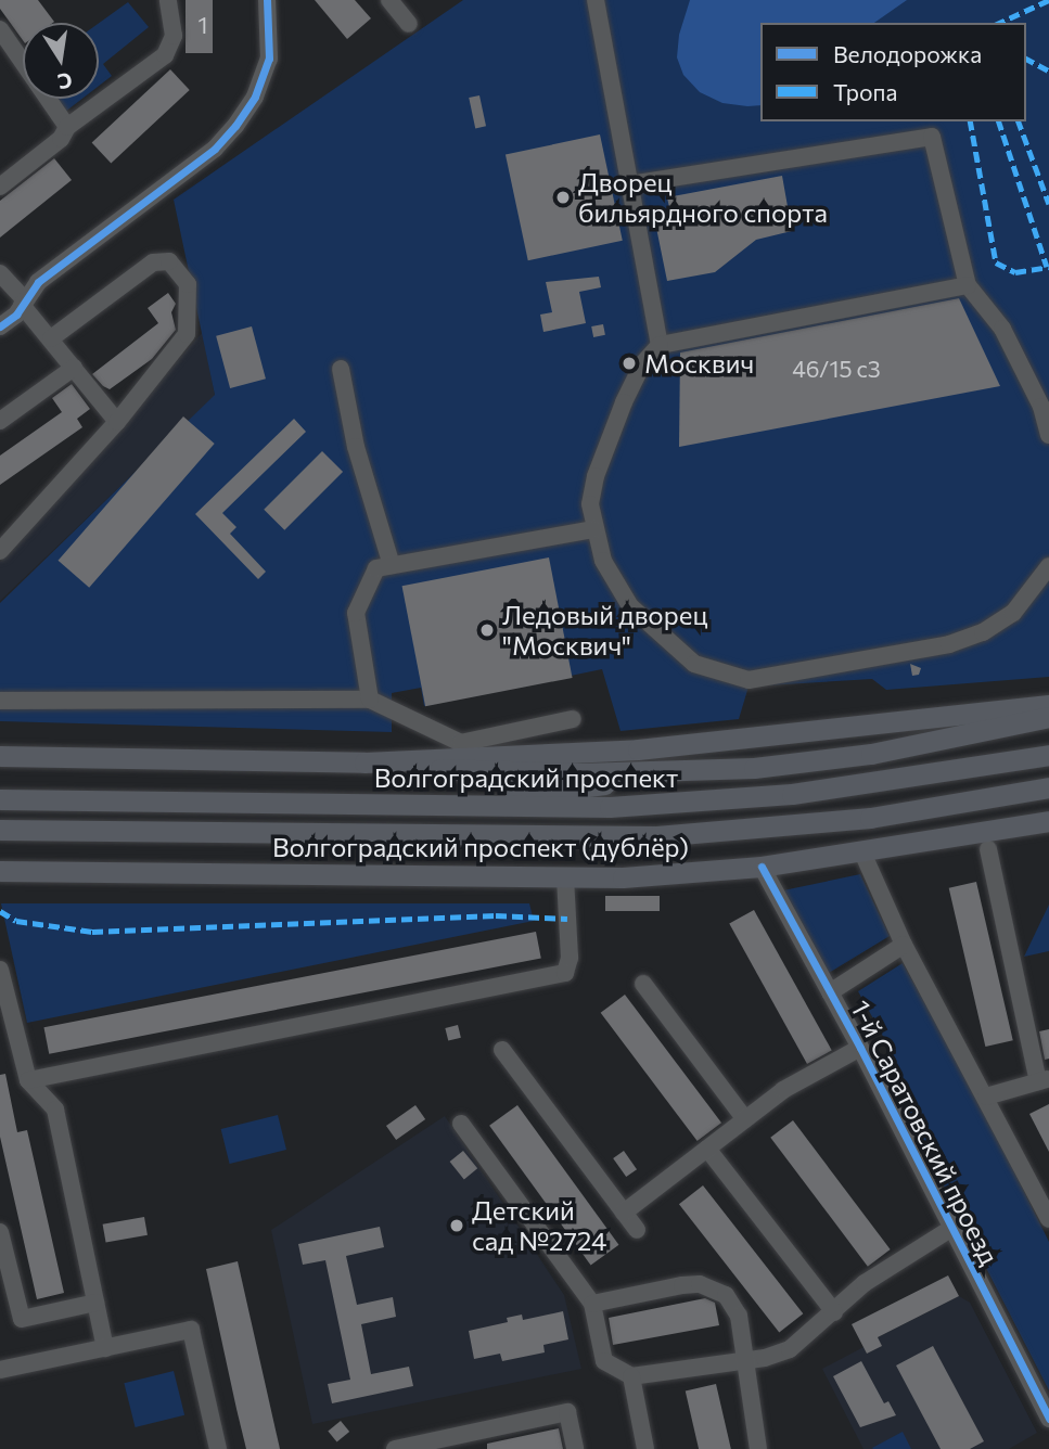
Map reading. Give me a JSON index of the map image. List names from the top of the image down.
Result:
{
  "streets": {
    "main road": ["Волгоградский проспект", "Волгоградский проспект (дублёр)"],
    "street": ["1-й Саратовский проезд"]
  },
  "crossings": [
    ["Волгоградский проспект (дублёр)", "1-й Саратовский проезд"]
  ],
  "places": [
    "Дворец бильярдного спорта",
    "Москвич",
    "Ледовый дворец \"Москвич\"",
    "Детский сад №2724"
  ],
  "house_numbers": ["1", "46/15 с3"],
  "legend": ["Велодорожка", "Тропа"],
  "north": "bottom"
}
